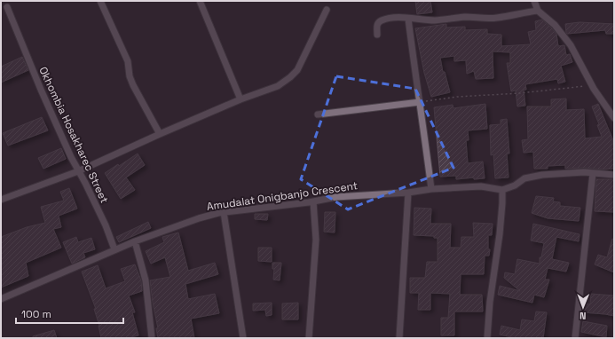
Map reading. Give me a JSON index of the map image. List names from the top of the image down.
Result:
{
  "streets": {
    "street": ["Okhombia Hosakharec Street", "Amudalat Onigbanjo Crescent"]
  },
  "crossings": [
    ["Okhombia Hosakharec Street", "Amudalat Onigbanjo Crescent"]
  ],
  "scale_bar": "100 m",
  "north": "bottom"
}
